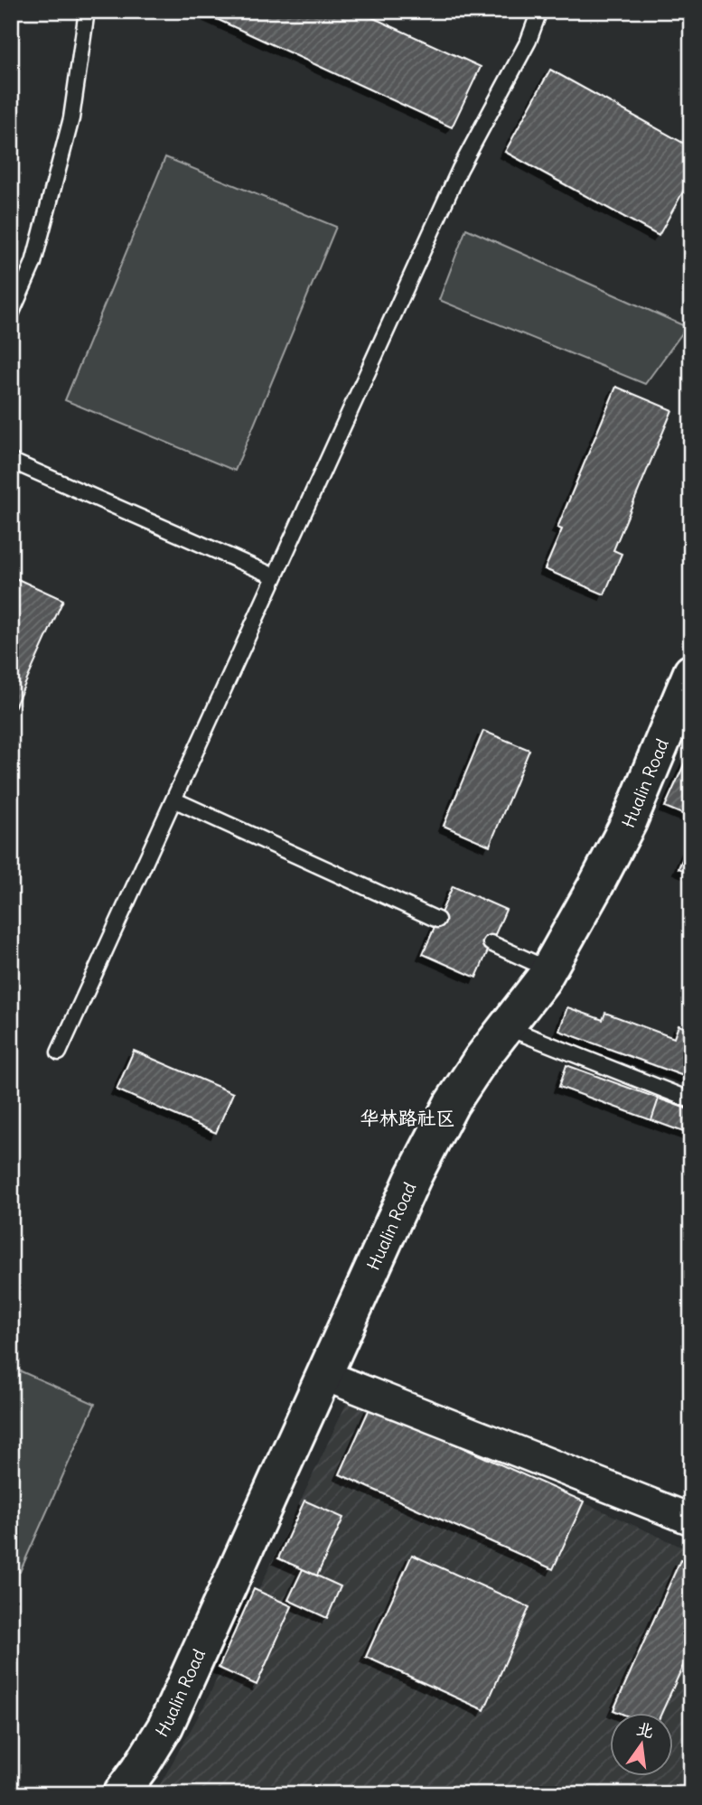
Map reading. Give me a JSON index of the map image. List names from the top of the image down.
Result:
{
  "streets": {
    "street": ["Hualin Road"]
  },
  "districts": ["华林路社区"],
  "north": "top"
}
